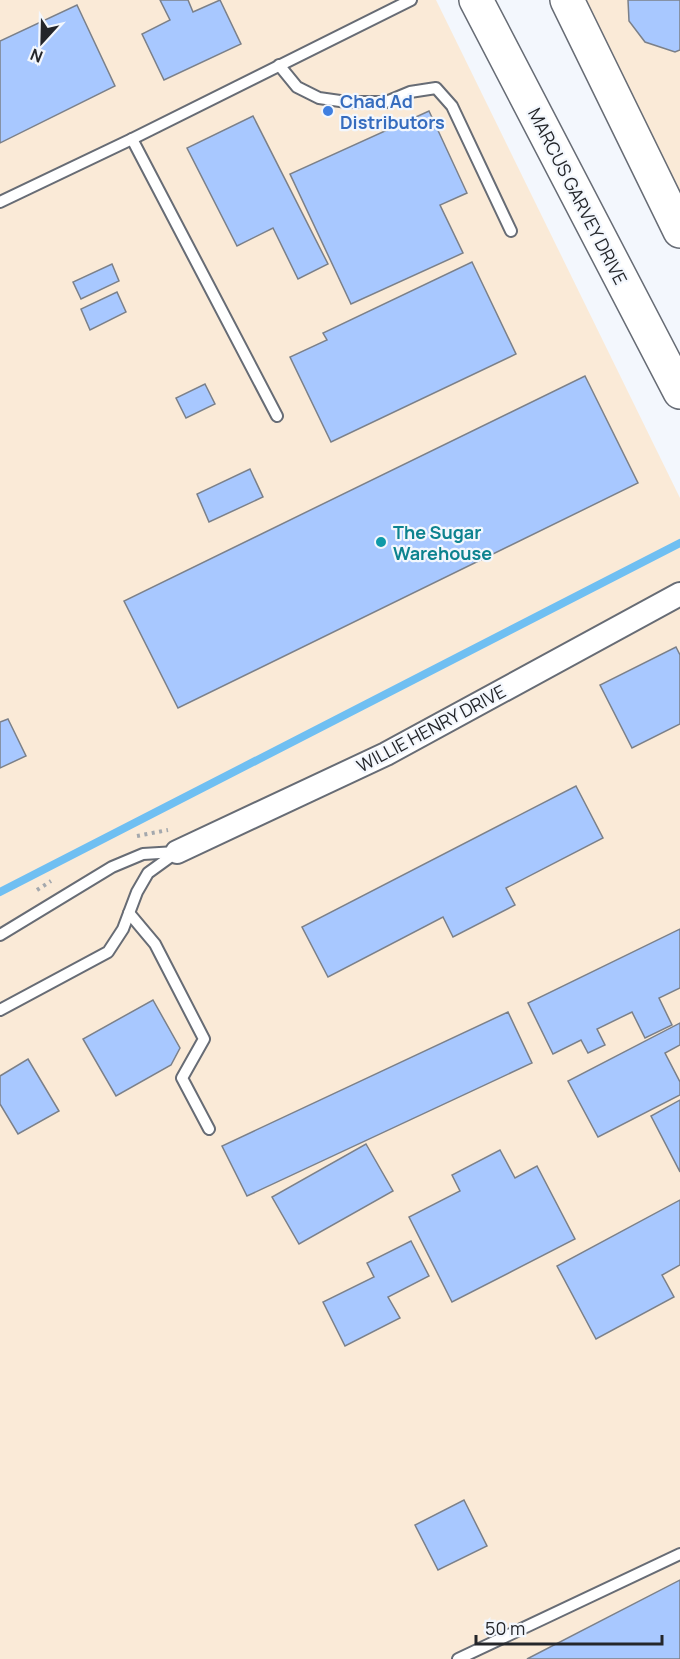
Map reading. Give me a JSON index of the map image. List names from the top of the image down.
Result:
{
  "streets": {
    "highway": ["MARCUS GARVEY DRIVE"],
    "street": ["WILLIE HENRY DRIVE"]
  },
  "places": ["Chad Ad Distributors", "The Sugar Warehouse"],
  "scale_bar": "50 m",
  "north": "bottom"
}
